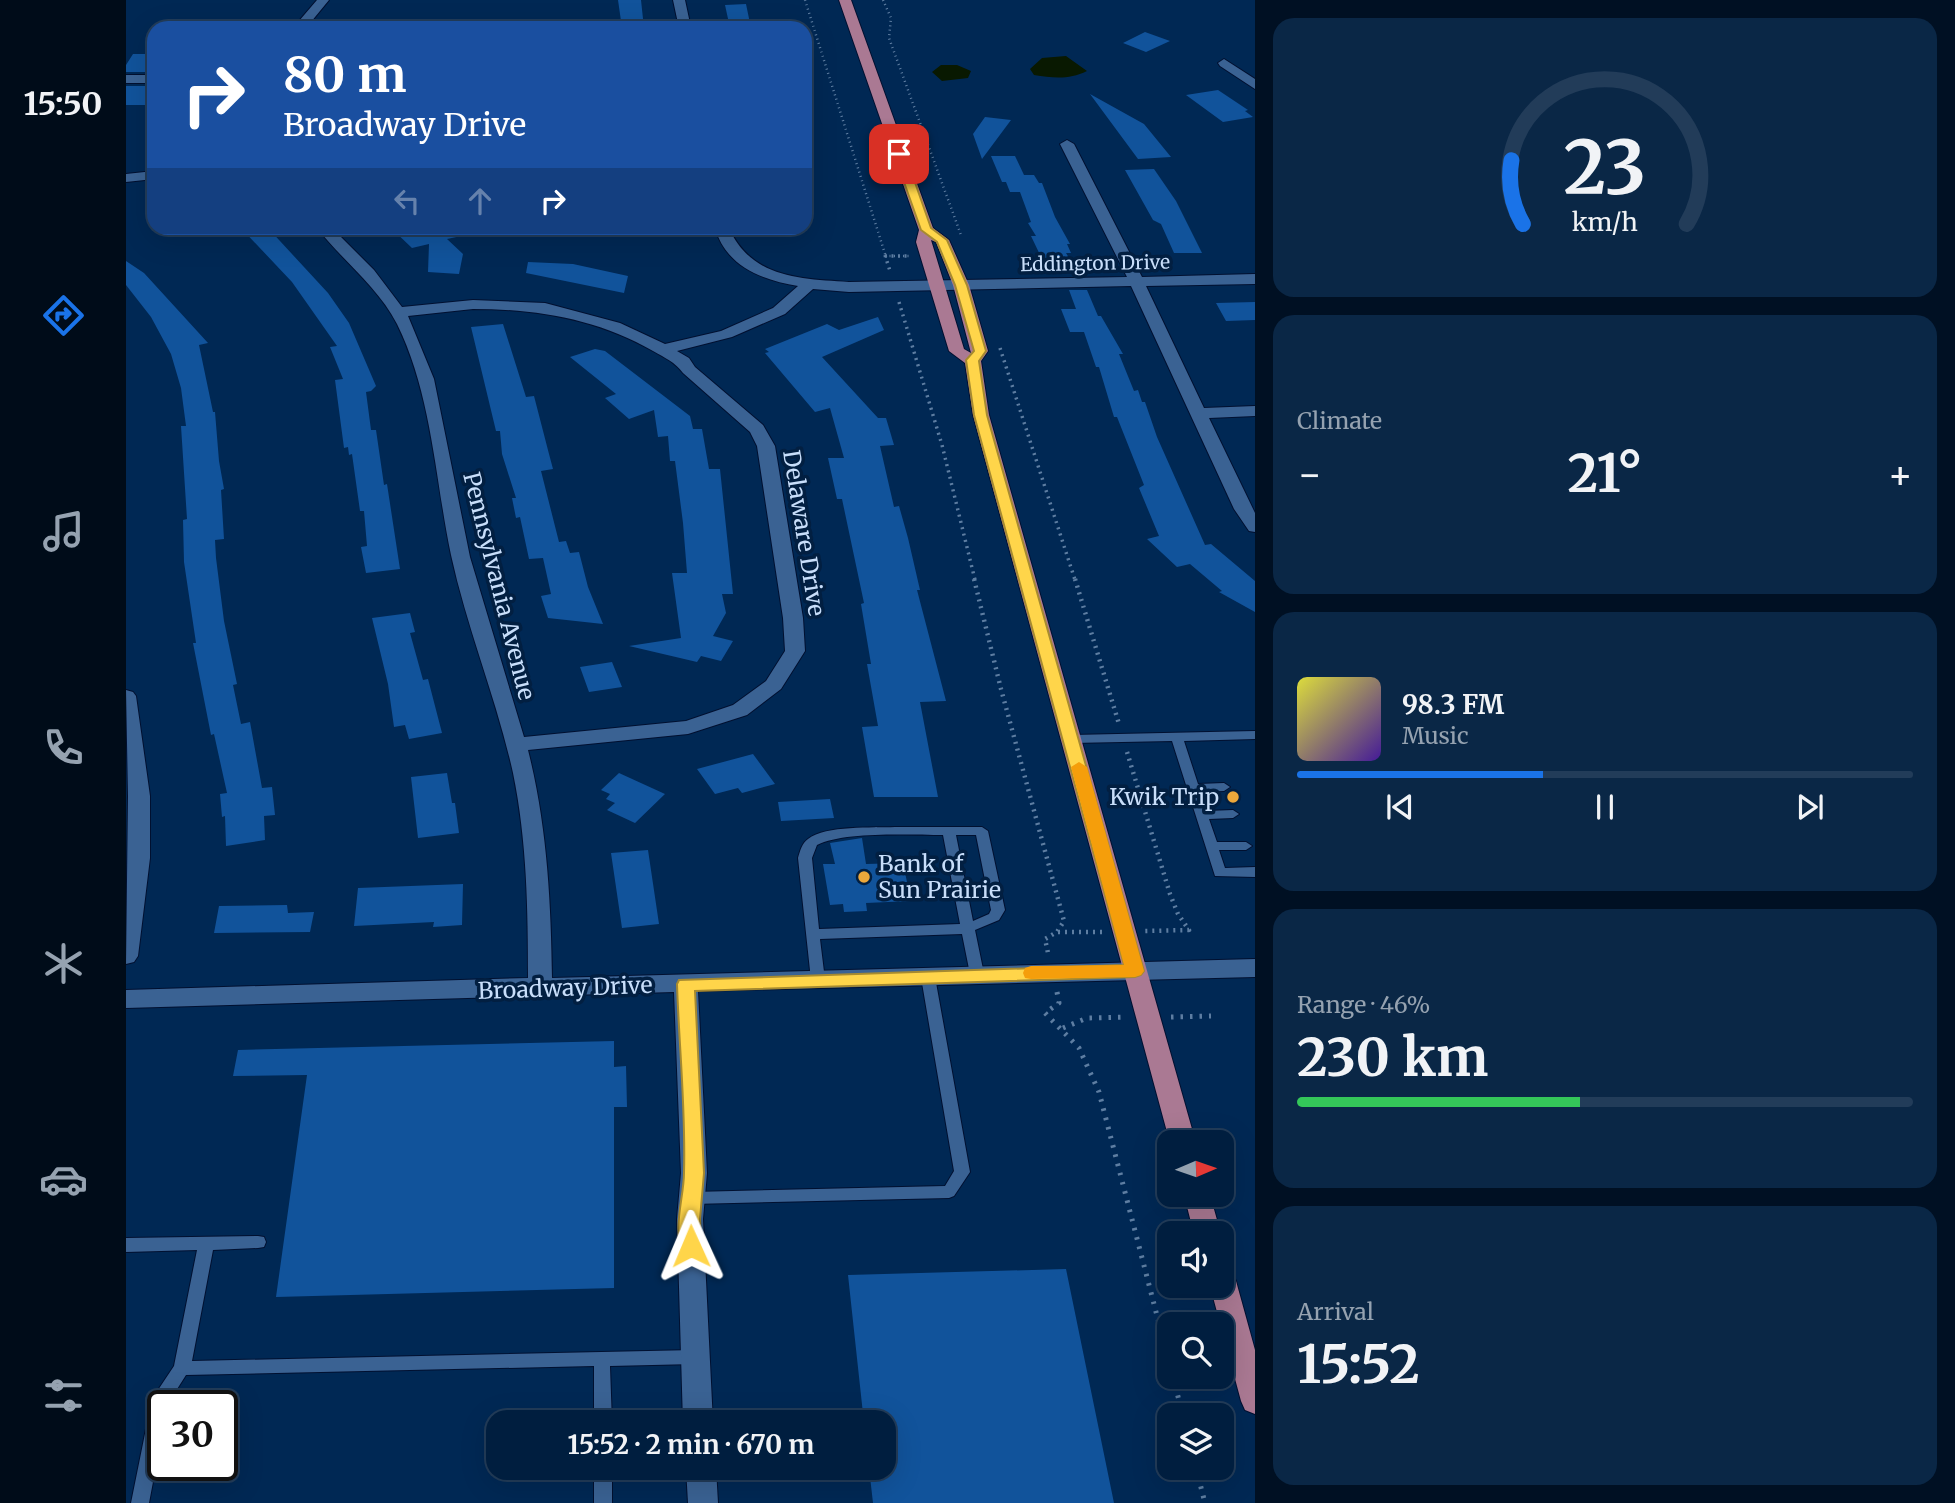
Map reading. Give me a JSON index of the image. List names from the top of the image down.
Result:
{
  "streets": {
    "street": [
      "Eddington Drive",
      "Delaware Drive",
      "Pennsylvania Avenue",
      "Broadway Drive"
    ]
  },
  "crossings": [
    ["Delaware Drive", "Pennsylvania Avenue"],
    ["Pennsylvania Avenue", "Broadway Drive"]
  ],
  "places": ["Kwik Trip", "Bank of Sun Prairie"],
  "north": "right",
  "page": {
    "tabs": "15:50",
    "turn": ["80 m", "Broadway Drive"],
    "tile": [
      "Climate",
      ["Range · 46%", "230 km"],
      ["Arrival", "15:52"]
    ],
    "heat": ["−", "21°", "+"],
    "song": ["98.3 FM", "Music"],
    "limit": "30",
    "trip": "15:52 · 2 min · 670 m",
    "gauge": ["23", "km/h"]
  }
}
